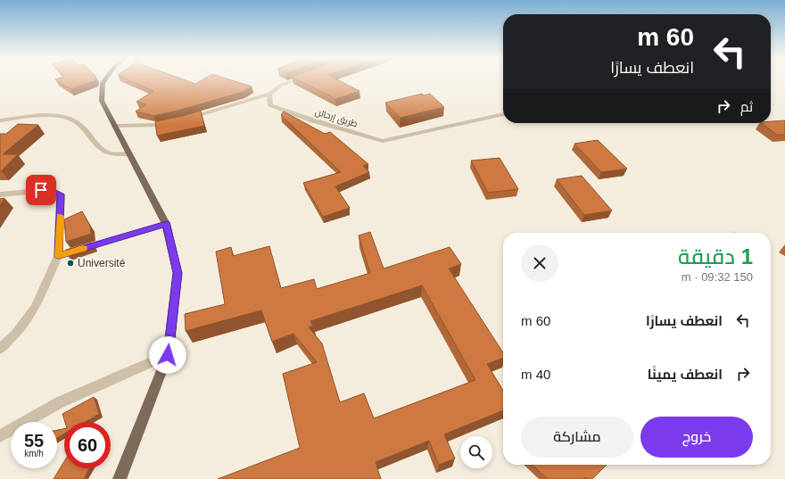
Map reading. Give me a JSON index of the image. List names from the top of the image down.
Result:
{
  "streets": {
    "street": ["طريق إرحالن"]
  },
  "places": ["Université"],
  "page": {
    "turn": ["60 m", "انعطف يسارًا"],
    "then": "ثم",
    "heading": ["1 دقيقة", "150 m · 09:32"],
    "list": [
      {
        "name": "انعطف يسارًا",
        "value": "60 m"
      },
      {
        "name": "انعطف يمينًا",
        "value": "40 m"
      }
    ],
    "buttons": ["خروج", "مشاركة"],
    "speed": "55 km/h",
    "limit": "60"
  }
}
